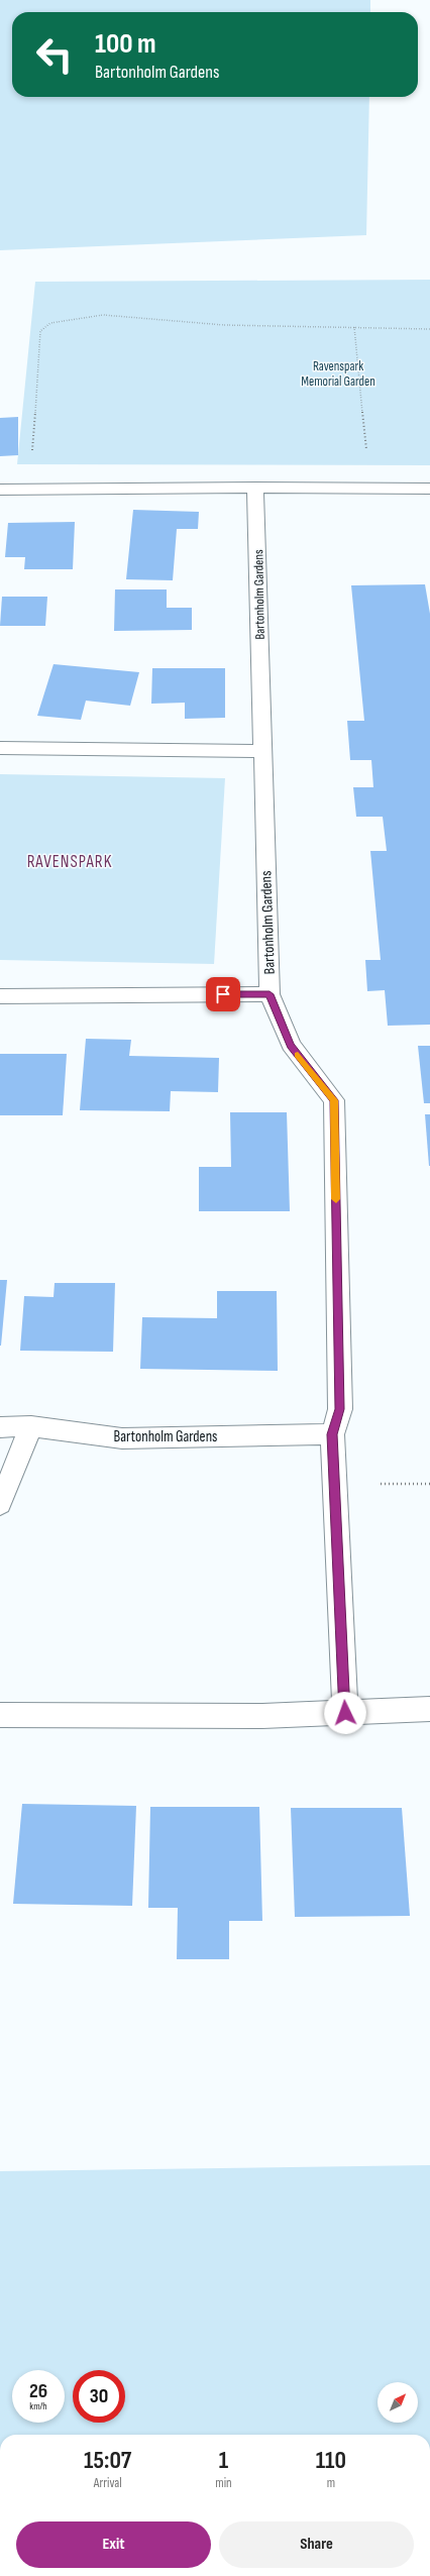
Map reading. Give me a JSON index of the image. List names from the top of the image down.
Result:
{
  "streets": {
    "street": ["Bartonholm Gardens"]
  },
  "districts": ["RAVENSPARK"],
  "parks": ["Ravenspark Memorial Garden"],
  "north": "top right",
  "page": {
    "turn": ["100 m", "Bartonholm Gardens"],
    "speed": "26 km/h",
    "limit": "30",
    "eta": [
      "15:07",
      "Arrival",
      "1",
      "min",
      "110",
      "m"
    ],
    "buttons": ["Exit", "Share"]
  }
}
